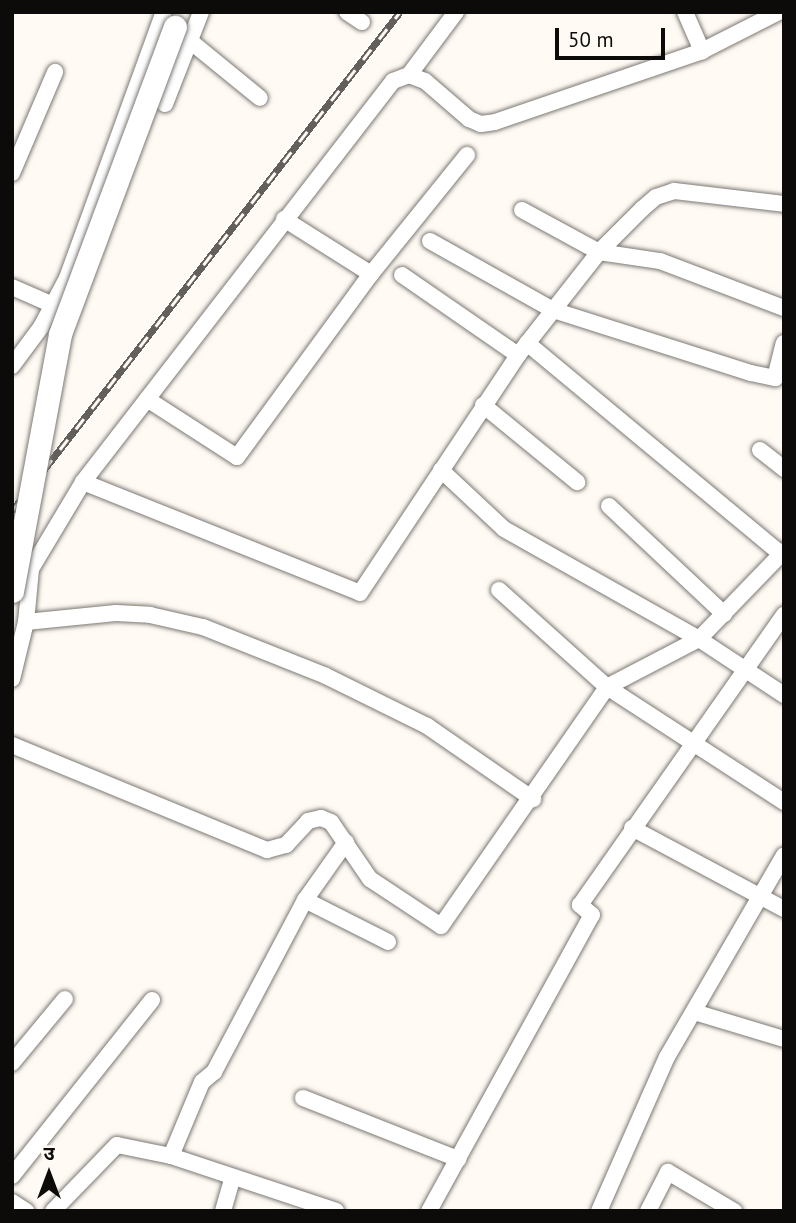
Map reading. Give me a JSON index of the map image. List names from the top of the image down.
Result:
{
  "scale_bar": "50 m",
  "north": "top"
}
